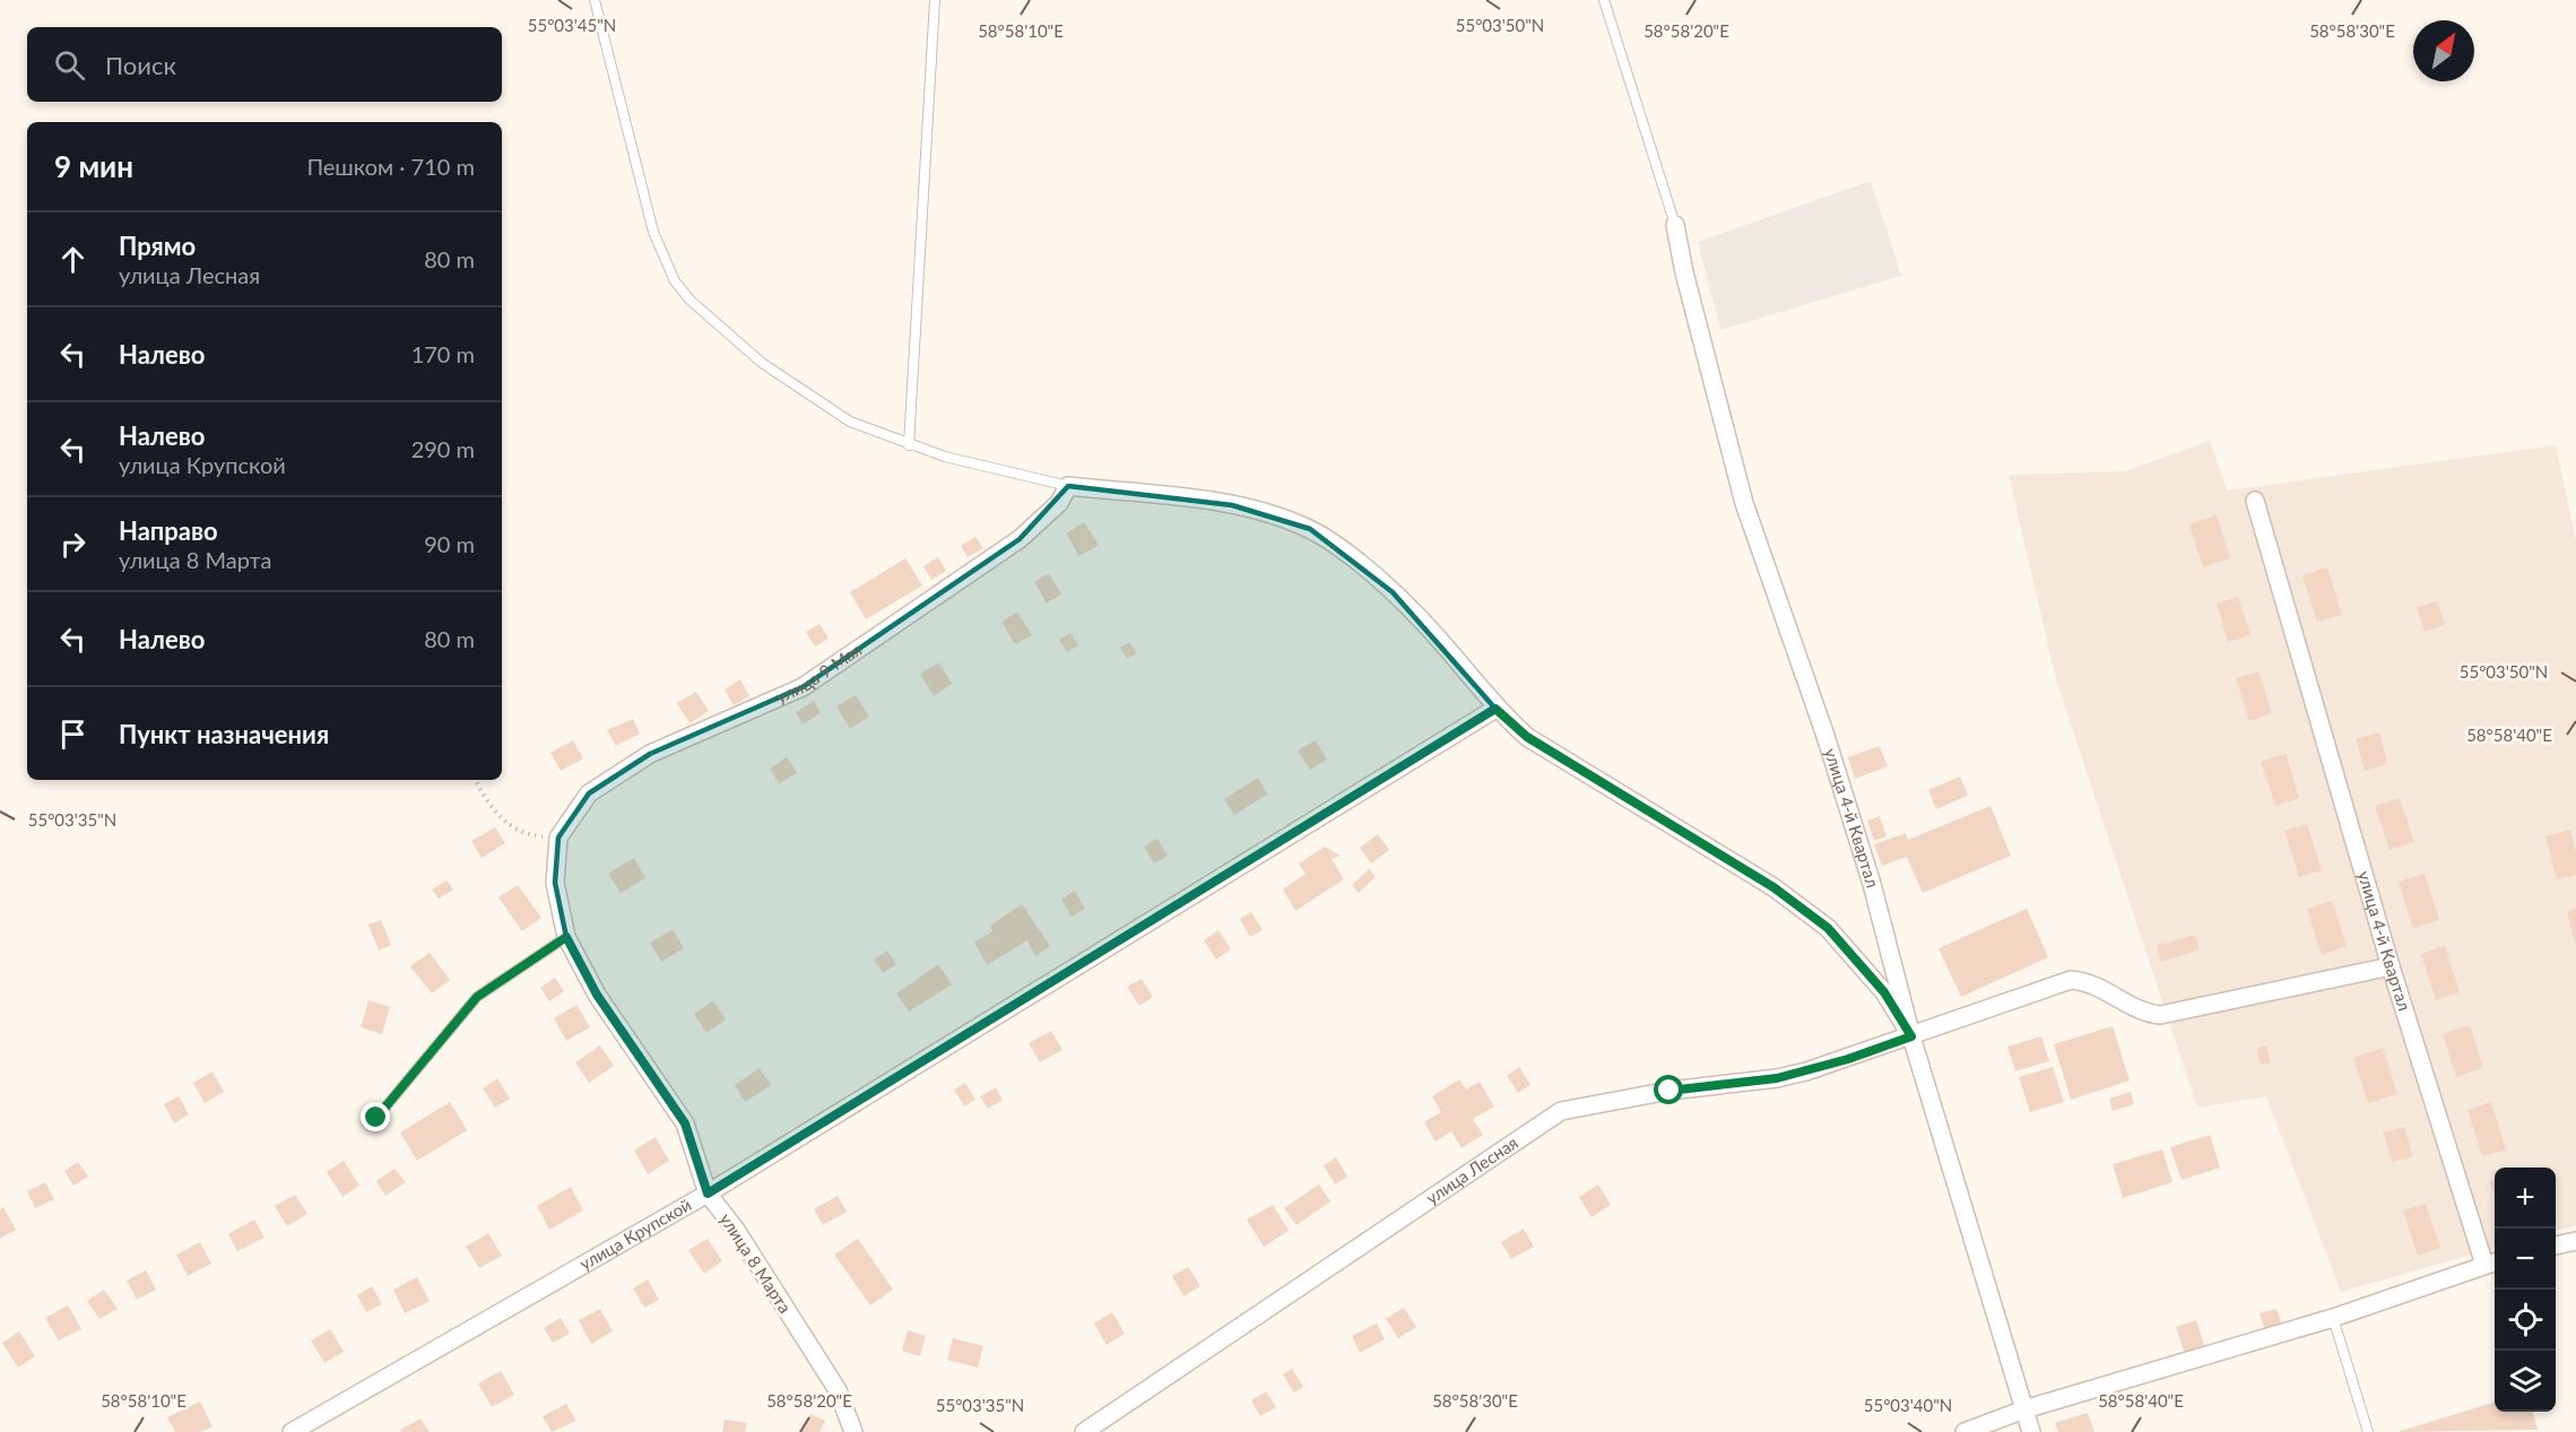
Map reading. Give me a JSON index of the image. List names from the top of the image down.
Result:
{
  "streets": {
    "street": [
      "улица 9 Мая",
      "улица 4-й Квартал",
      "улица Лесная",
      "улица Крупской",
      "улица 8 Марта"
    ]
  },
  "crossings": [
    ["улица 9 Мая", "улица 8 Марта"],
    ["улица 4-й Квартал", "улица Лесная"],
    ["улица Крупской", "улица 8 Марта"]
  ],
  "north": "top right",
  "page": {
    "search": "Поиск",
    "heading": ["9 мин", "Пешком · 710 m"],
    "list": [
      ["Прямо", "улица Лесная", "80 m"],
      ["Налево", "170 m"],
      ["Налево", "улица Крупской", "290 m"],
      ["Направо", "улица 8 Марта", "90 m"],
      ["Налево", "80 m"],
      "Пункт назначения"
    ],
    "map_buttons": ["+", "−"]
  },
  "coordinates": [
    "55°03'45\"N",
    "55°03'50\"N",
    "58°58'10\"E",
    "58°58'20\"E",
    "58°58'30\"E",
    "58°58'40\"E",
    "55°03'35\"N",
    "55°03'40\"N"
  ]
}
